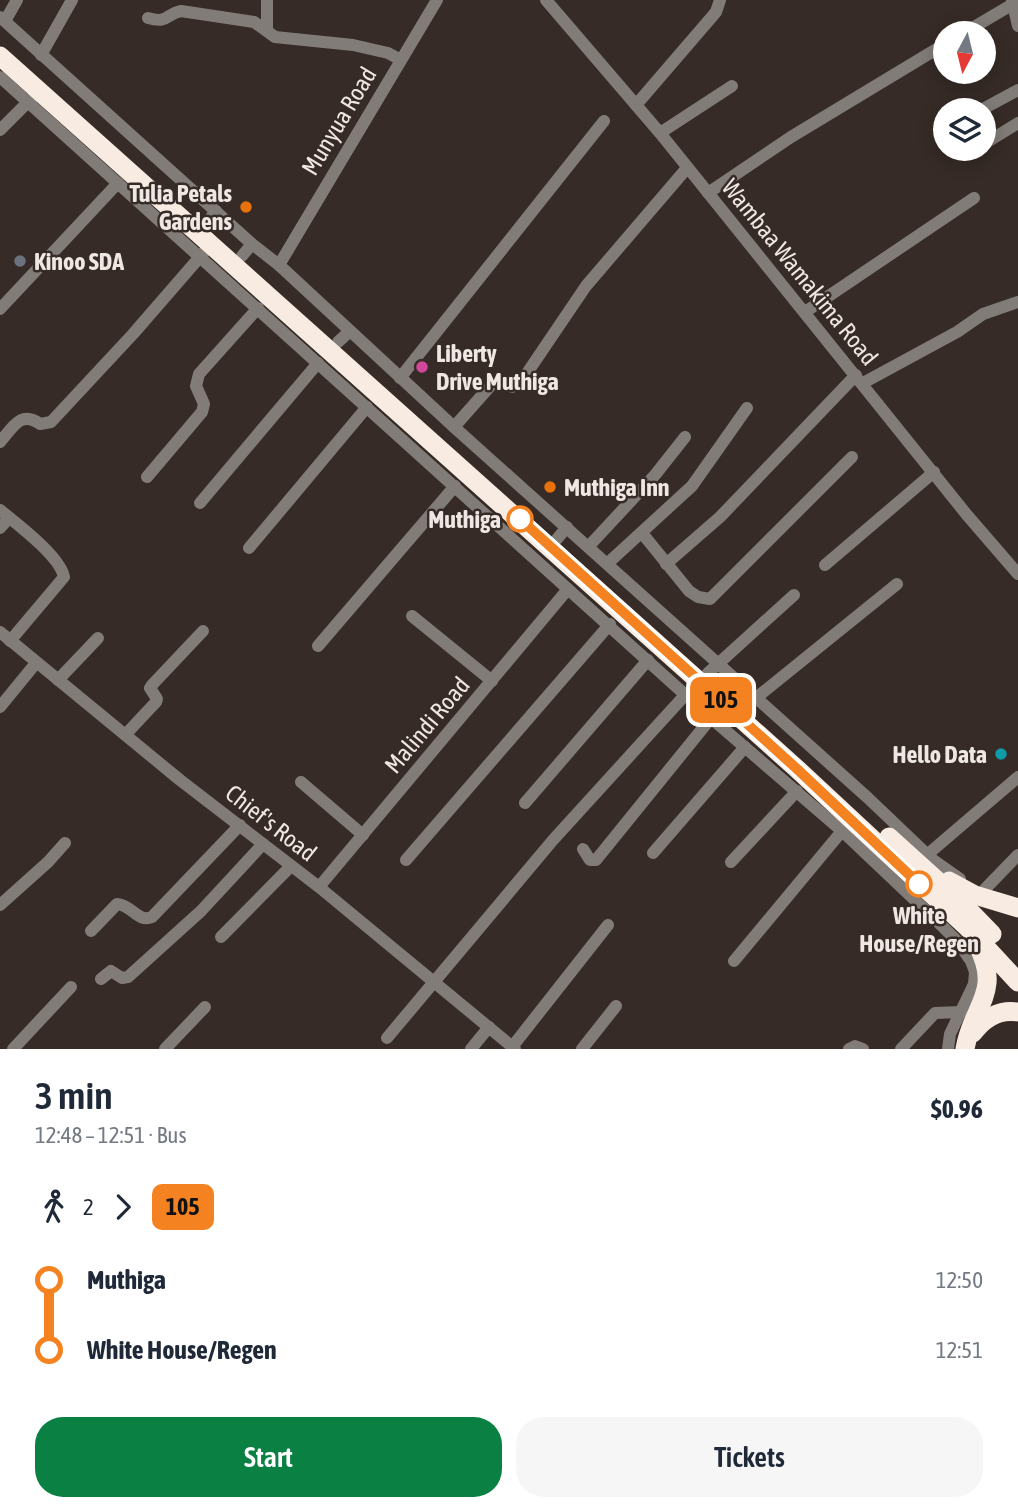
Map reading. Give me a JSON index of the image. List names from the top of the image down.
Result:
{
  "streets": {
    "street": [
      "Munyua Road",
      "Wambaa Wamakima Road",
      "Malindi Road",
      "Chief's Road"
    ]
  },
  "crossings": [
    ["Malindi Road", "Chief's Road"]
  ],
  "places": [
    "Tulia Petals Gardens",
    "Kinoo SDA",
    "Liberty Drive Muthiga",
    "Muthiga Inn",
    "Muthiga",
    "Hello Data",
    "White House/Regen"
  ],
  "lines": ["bus line 105"],
  "north": "bottom",
  "page": {
    "on_map": "105",
    "heading": ["3 min", "12:48 – 12:51 · Bus", "$0.96"],
    "legs": ["2", "105"],
    "list": [
      {
        "name": "Muthiga",
        "value": "12:50"
      },
      {
        "name": "White House/Regen",
        "value": "12:51"
      }
    ],
    "buttons": ["Start", "Tickets"]
  }
}
